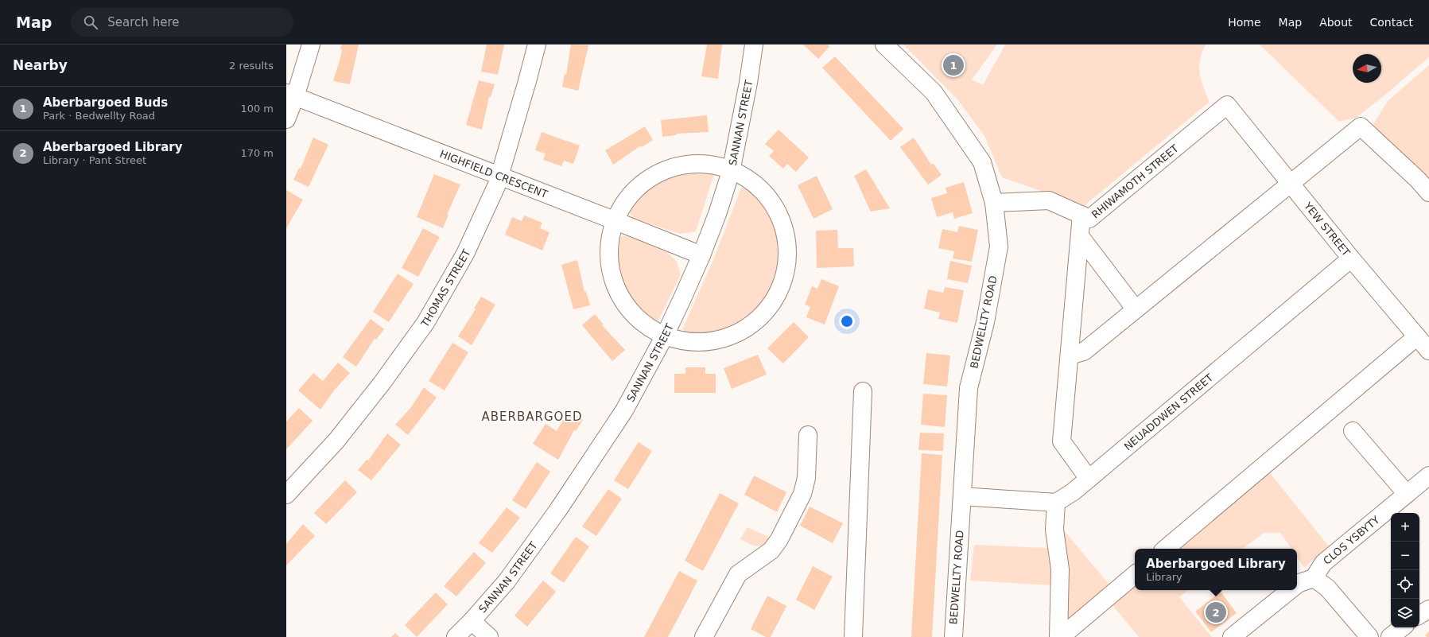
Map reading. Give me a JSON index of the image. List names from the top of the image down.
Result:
{
  "streets": {
    "street": [
      "SANNAN STREET",
      "HIGHFIELD CRESCENT",
      "RHIWAMOTH STREET",
      "YEW STREET",
      "THOMAS STREET",
      "BEDWELLTY ROAD",
      "NEUADDWEN STREET",
      "CLOS YSBYTY"
    ]
  },
  "crossings": [
    ["SANNAN STREET", "HIGHFIELD CRESCENT"],
    ["HIGHFIELD CRESCENT", "THOMAS STREET"],
    ["RHIWAMOTH STREET", "YEW STREET"],
    ["RHIWAMOTH STREET", "BEDWELLTY ROAD"],
    ["YEW STREET", "NEUADDWEN STREET"]
  ],
  "districts": ["ABERBARGOED"],
  "north": "left",
  "page": {
    "header": "Map",
    "search": "Search here",
    "nav": [
      "Home",
      "Map",
      "About",
      "Contact"
    ],
    "heading": ["Nearby", "2 results"],
    "pins": ["1", "2"],
    "list": [
      {
        "mark": "1",
        "name": "Aberbargoed Buds",
        "note": "Park · Bedwellty Road",
        "value": "100 m"
      },
      {
        "mark": "2",
        "name": "Aberbargoed Library",
        "note": "Library · Pant Street",
        "value": "170 m"
      }
    ],
    "map_buttons": ["+", "−"],
    "popup": ["Aberbargoed Library", "Library"]
  }
}
